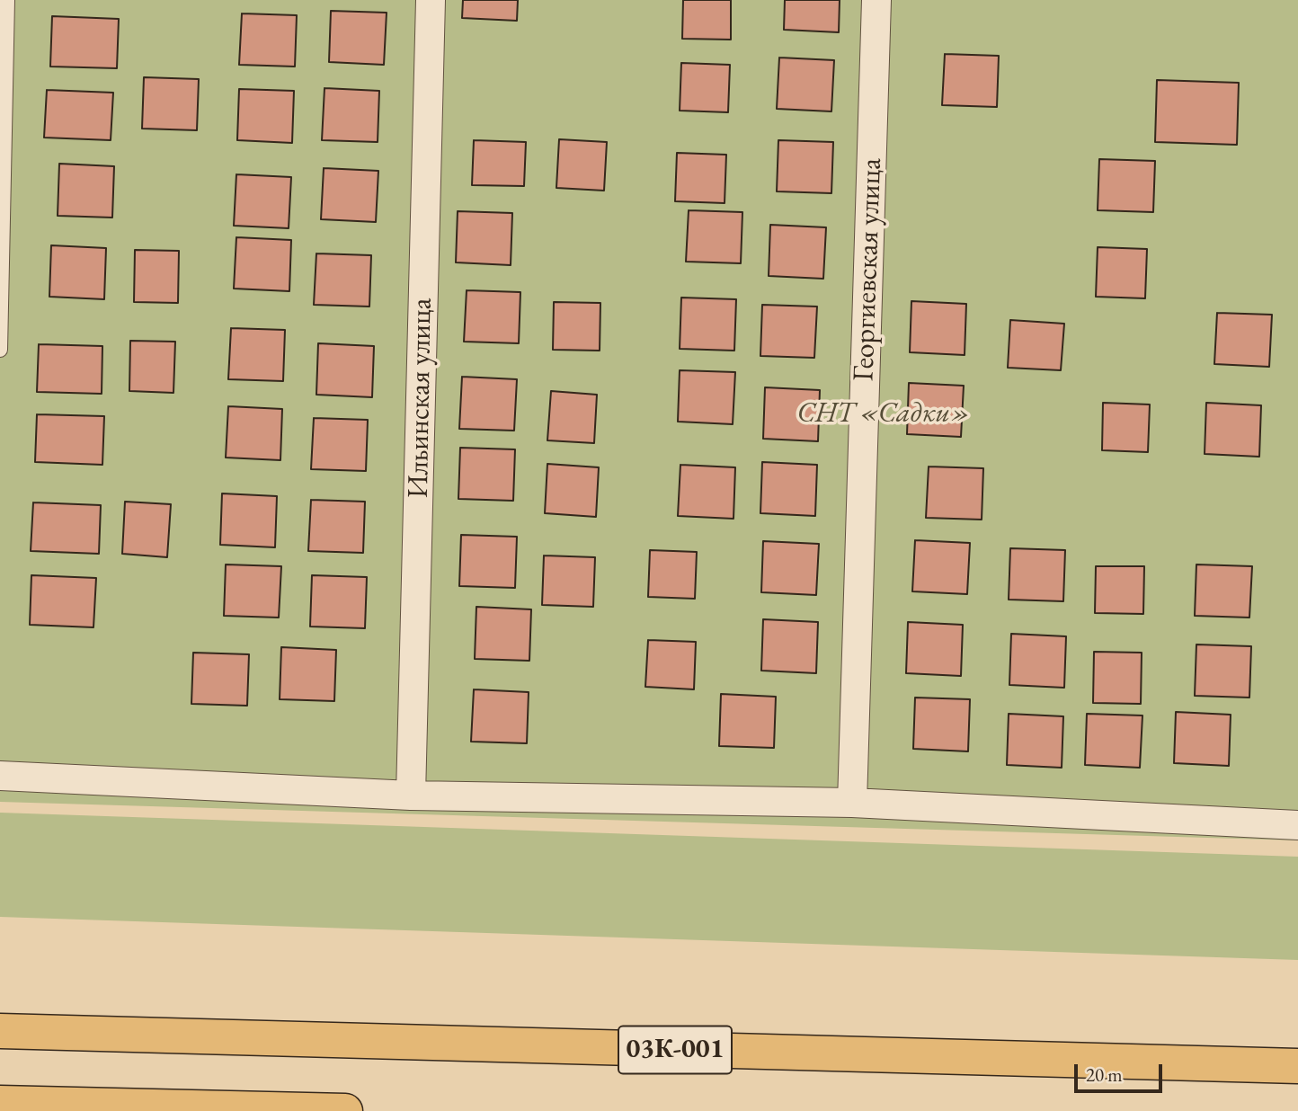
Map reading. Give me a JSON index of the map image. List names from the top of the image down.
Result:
{
  "streets": {
    "main road": ["03К-001"],
    "street": ["Георгиевская улица", "Ильинская улица"]
  },
  "parks": ["СНТ «Садки»"],
  "scale_bar": "20 m"
}
